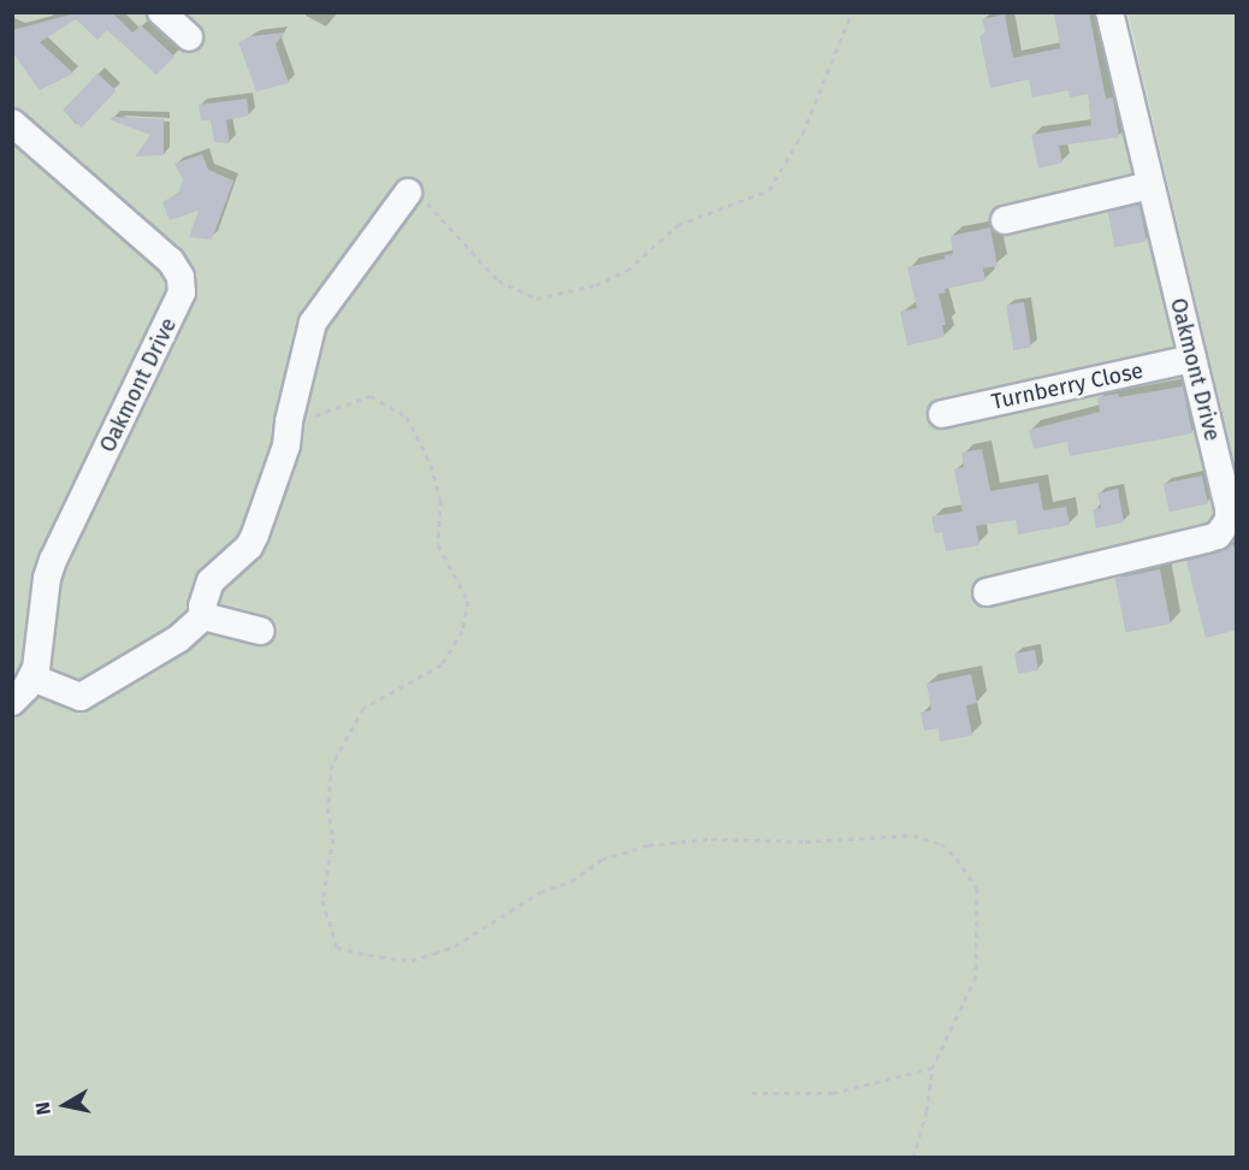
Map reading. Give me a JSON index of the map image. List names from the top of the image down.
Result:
{
  "streets": {
    "street": ["Oakmont Drive", "Turnberry Close"]
  },
  "crossings": [
    ["Oakmont Drive", "Turnberry Close"]
  ],
  "north": "left"
}
